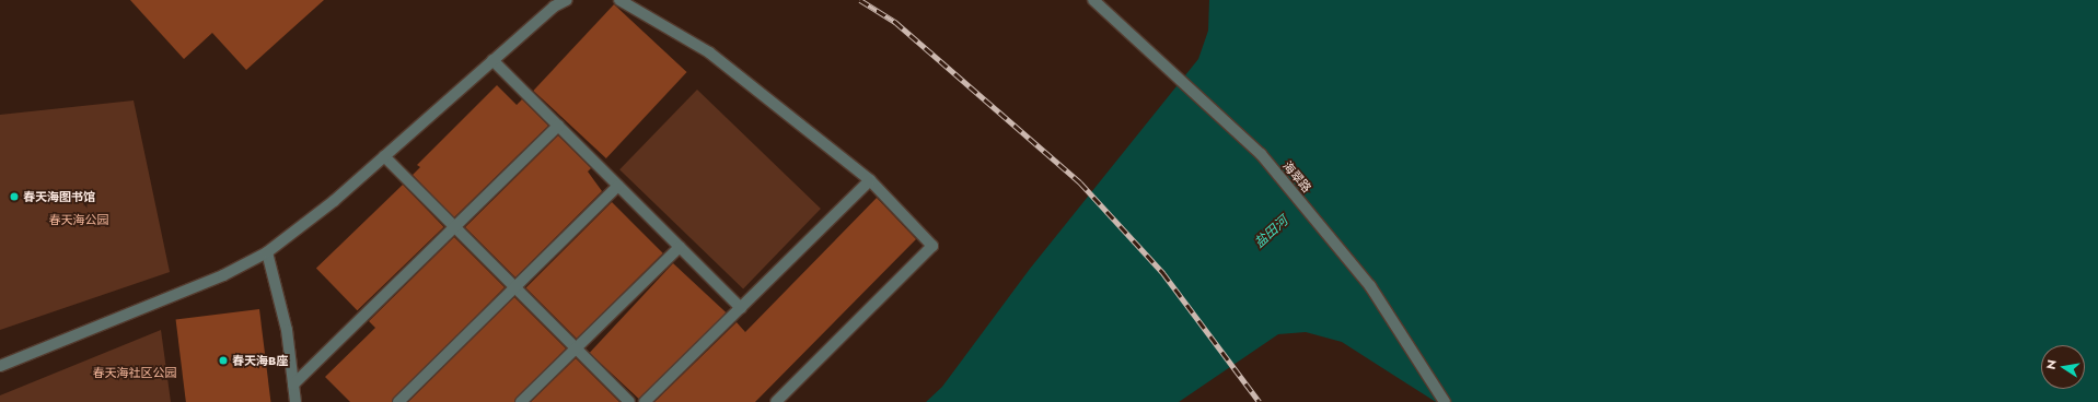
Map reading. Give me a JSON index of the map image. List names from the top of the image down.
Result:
{
  "streets": {
    "street": ["海翠路"]
  },
  "water": ["盐田河"],
  "parks": ["春天海公园", "春天海社区公园"],
  "places": ["春天海图书馆", "春天海B座"],
  "north": "left"
}
